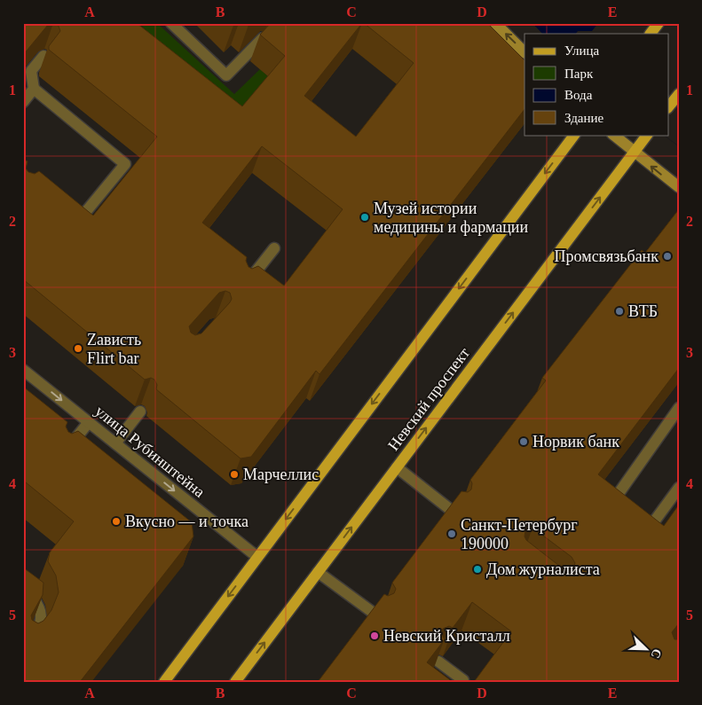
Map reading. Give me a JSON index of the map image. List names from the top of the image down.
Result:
{
  "streets": {
    "main road": ["Невский проспект"],
    "street": ["улица Рубинштейна"]
  },
  "one_way": ["улица Рубинштейна"],
  "places": [
    "Музей истории медицины и фармации",
    "Промсвязьбанк",
    "ВТБ",
    "Zависть Flirt bar",
    "Норвик банк",
    "Марчеллис",
    "Вкусно — и точка",
    "Санкт-Петербург 190000",
    "Дом журналиста",
    "Невский Кристалл"
  ],
  "legend": [
    "Улица",
    "Парк",
    "Вода",
    "Здание"
  ],
  "north": "bottom right",
  "grid": {
    "columns": [
      "A",
      "B",
      "C",
      "D",
      "E"
    ],
    "rows": [
      "1",
      "2",
      "3",
      "4",
      "5"
    ]
  }
}
